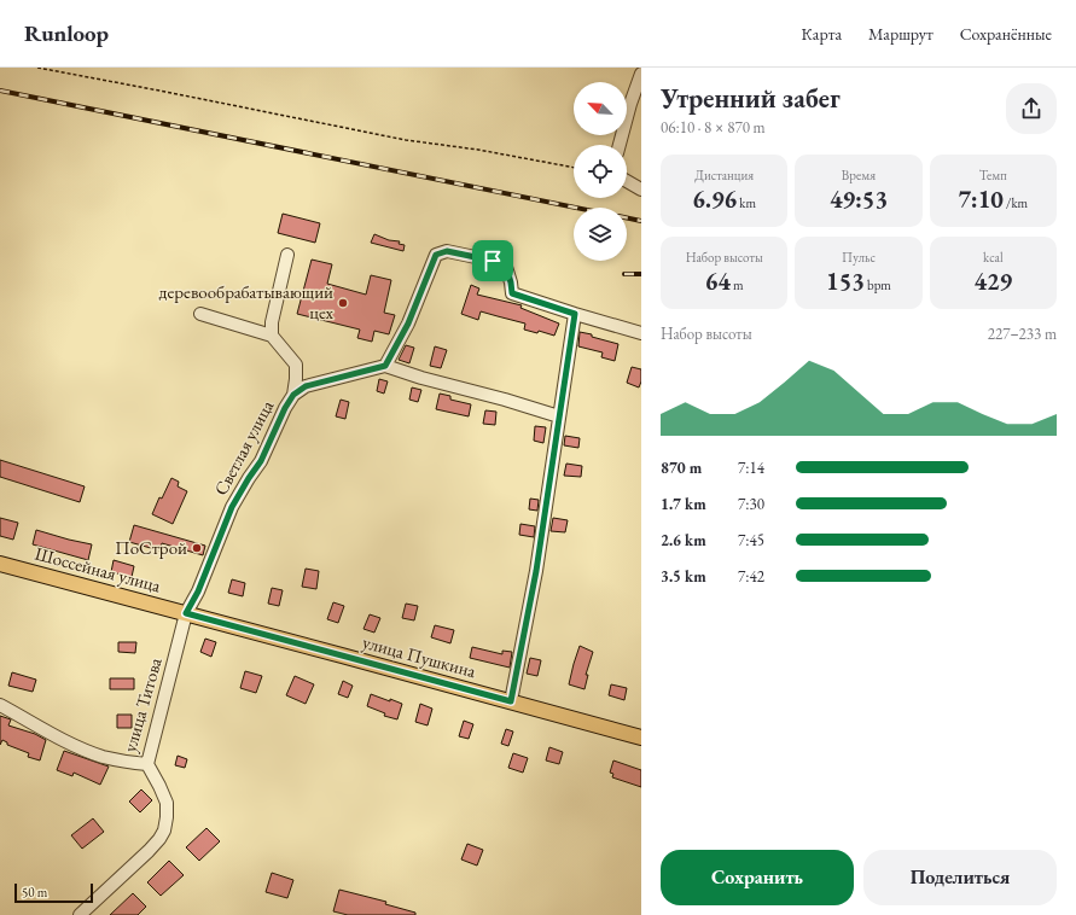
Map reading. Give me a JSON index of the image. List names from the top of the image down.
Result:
{
  "streets": {
    "main road": ["Шоссейная улица", "улица Пушкина"],
    "street": ["Светлая улица", "улица Титова"]
  },
  "crossings": [
    ["Светлая улица", "Шоссейная улица"],
    ["Светлая улица", "улица Пушкина"],
    ["Светлая улица", "улица Титова"],
    ["Шоссейная улица", "улица Пушкина"],
    ["Шоссейная улица", "улица Титова"],
    ["улица Пушкина", "улица Титова"]
  ],
  "places": ["деревообрабатывающий цех", "ПоСтрой"],
  "scale_bar": "50 m",
  "north": "top left",
  "page": {
    "header": "Runloop",
    "nav": ["Карта", "Маршрут", "Сохранённые"],
    "heading": ["Утренний забег", "06:10 · 8 × 870 m"],
    "stats": [
      ["Дистанция", "6.96 km"],
      ["Время", "49:53"],
      ["Темп", "7:10 /km"],
      ["Набор высоты", "64 m"],
      ["Пульс", "153 bpm"],
      ["kcal", "429"]
    ],
    "chart": ["Набор высоты", "227–233 m"],
    "list": [
      {
        "name": "870 m",
        "note": "7:14"
      },
      {
        "name": "1.7 km",
        "note": "7:30"
      },
      {
        "name": "2.6 km",
        "note": "7:45"
      },
      {
        "name": "3.5 km",
        "note": "7:42"
      }
    ],
    "buttons": ["Сохранить", "Поделиться"],
    "scale": "50 m"
  }
}
